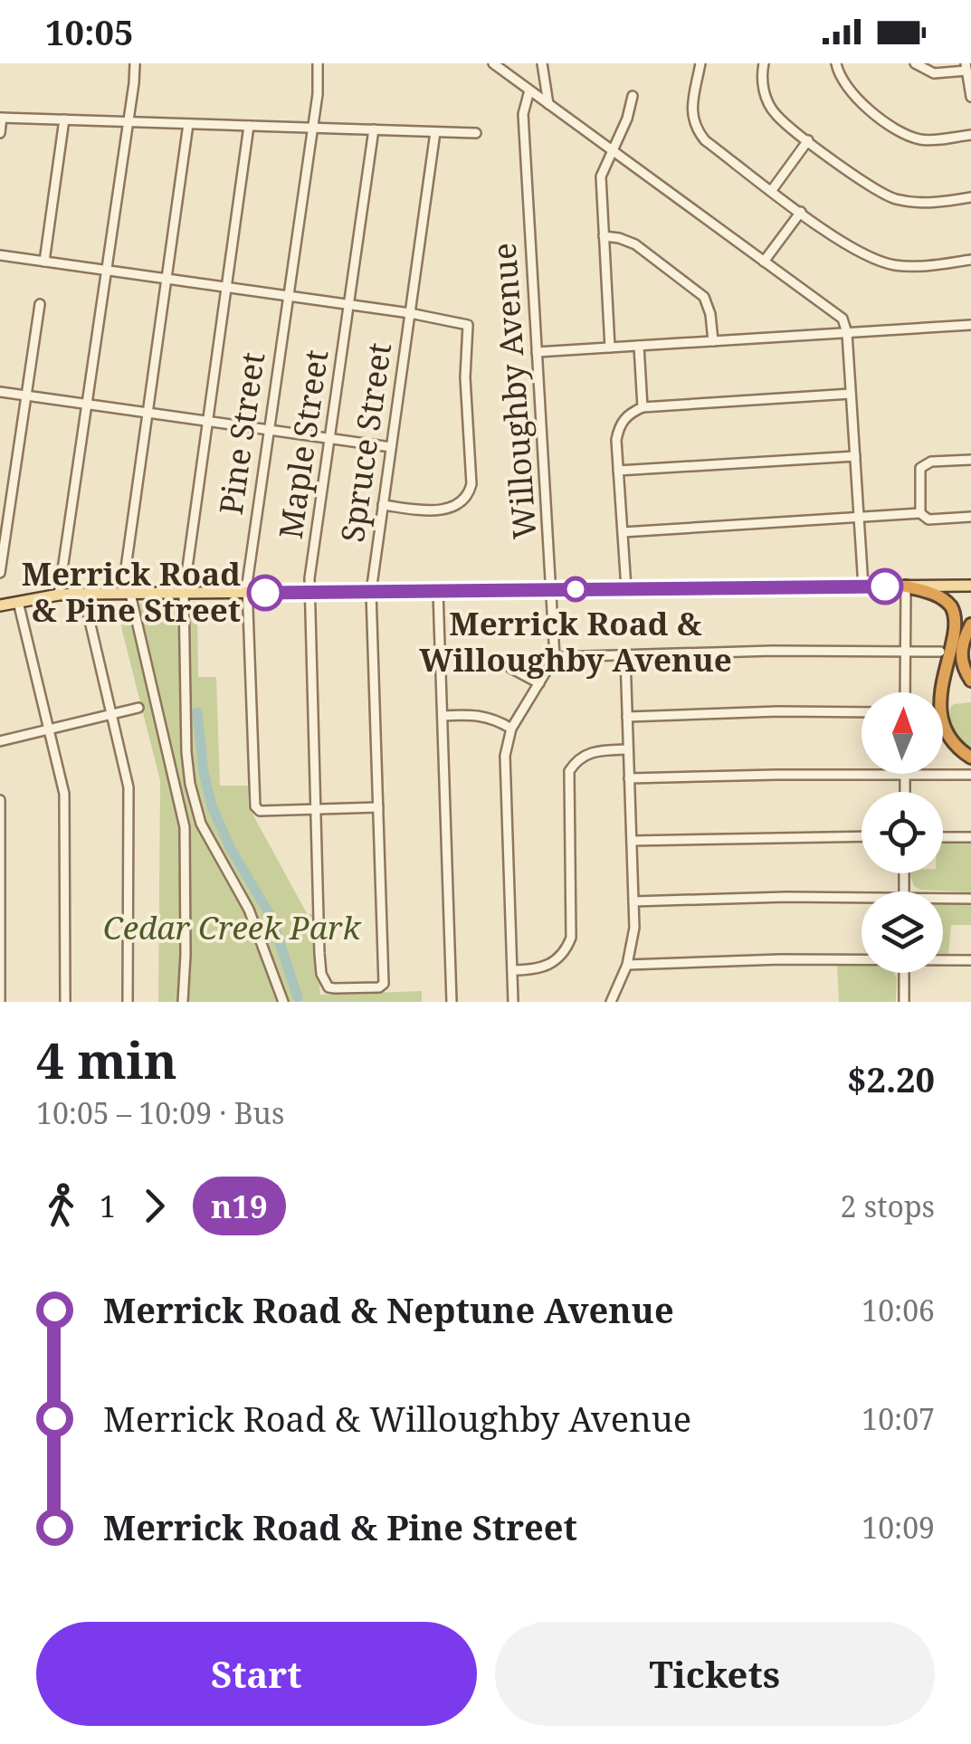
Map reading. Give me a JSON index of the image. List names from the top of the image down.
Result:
{
  "streets": {
    "street": [
      "Willoughby Avenue",
      "Pine Street",
      "Spruce Street",
      "Maple Street"
    ]
  },
  "crossings": [
    ["Pine Street", "Maple Street"],
    ["Spruce Street", "Maple Street"]
  ],
  "parks": ["Cedar Creek Park"],
  "places": ["Merrick Road & Willoughby Avenue", "Merrick Road & Pine Street"],
  "lines": ["bus line n19"],
  "north": "top",
  "page": {
    "status": "10:05",
    "heading": ["4 min", "10:05 – 10:09 · Bus", "$2.20"],
    "legs": ["1", "n19", "2 stops"],
    "list": [
      {
        "name": "Merrick Road & Neptune Avenue",
        "value": "10:06"
      },
      {
        "name": "Merrick Road & Willoughby Avenue",
        "value": "10:07"
      },
      {
        "name": "Merrick Road & Pine Street",
        "value": "10:09"
      }
    ],
    "buttons": ["Start", "Tickets"]
  }
}
